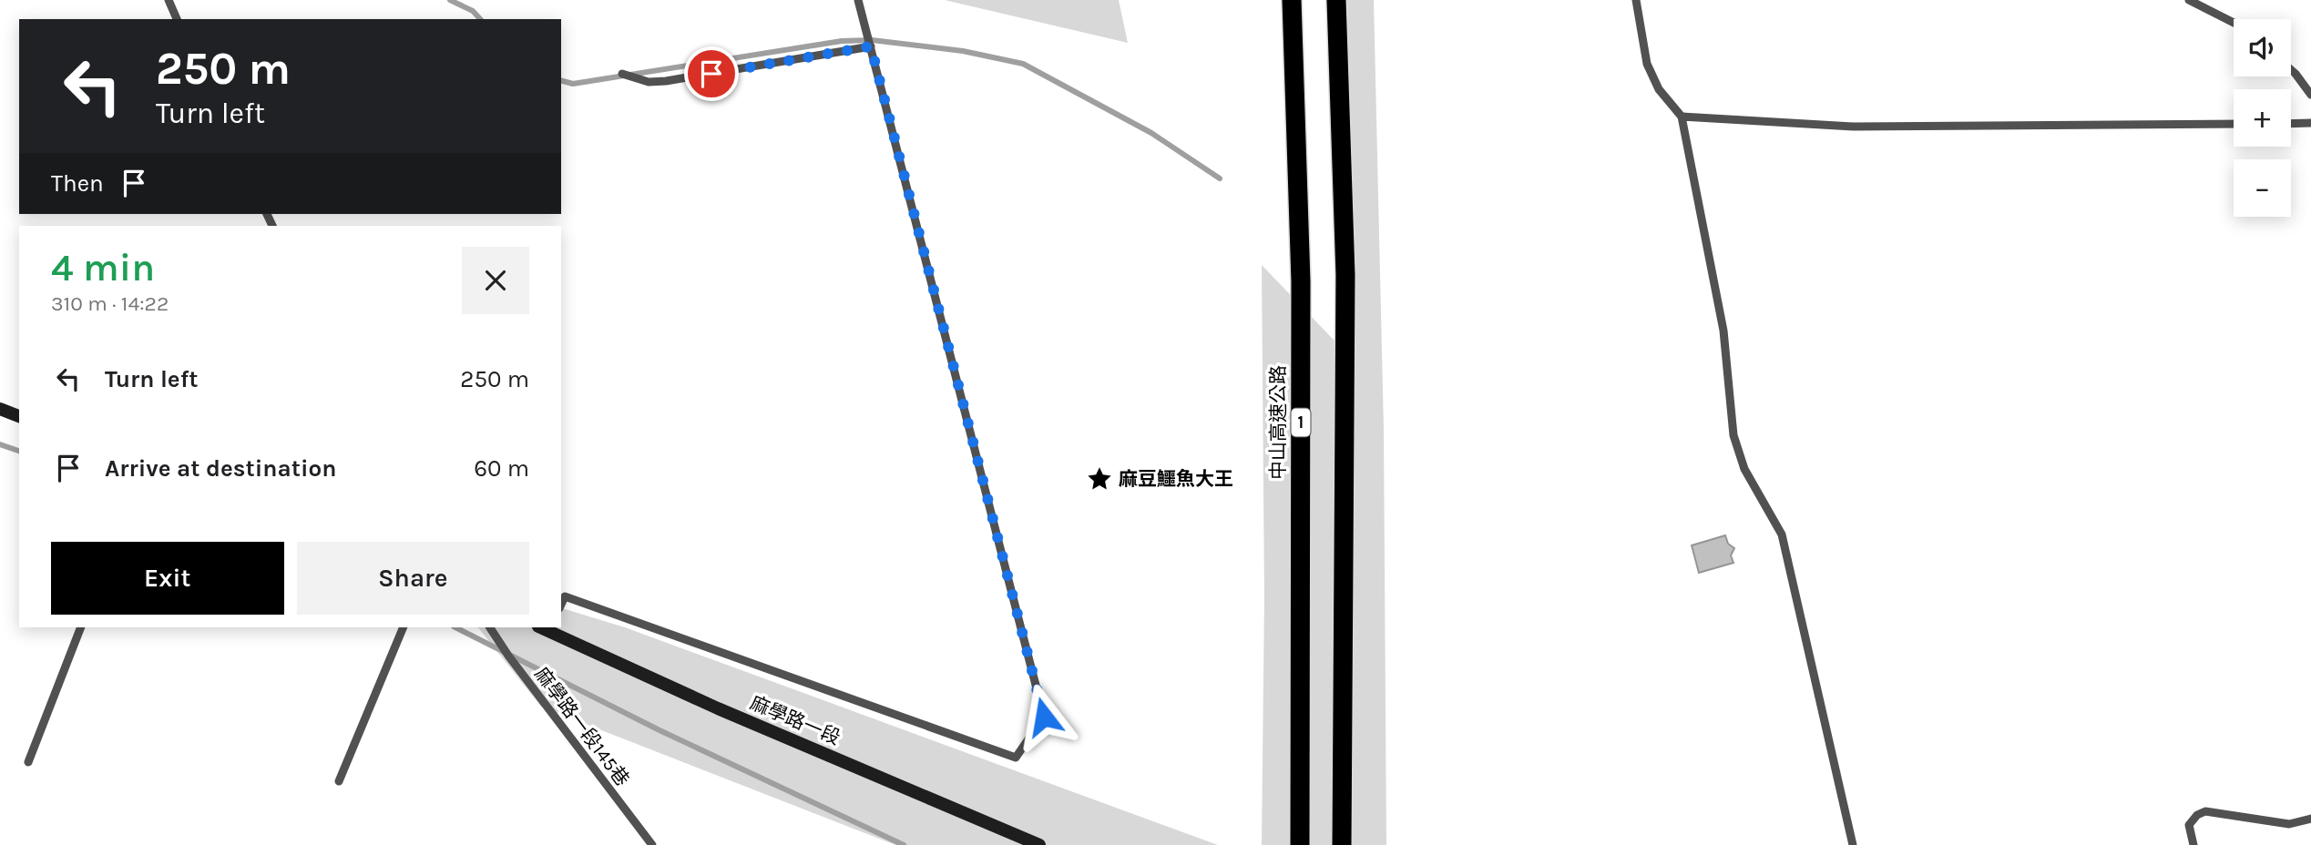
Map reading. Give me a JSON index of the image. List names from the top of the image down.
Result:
{
  "streets": {
    "highway": ["中山高速公路", "1"],
    "main road": ["麻學路一段"],
    "lane": ["麻學路一段145巷"]
  },
  "places": {
    "place": ["麻豆鱷魚大王"]
  },
  "page": {
    "map_buttons": ["+", "−"],
    "turn": ["250 m", "Turn left"],
    "then": "Then",
    "heading": ["4 min", "310 m · 14:22"],
    "list": [
      {
        "name": "Turn left",
        "value": "250 m"
      },
      {
        "name": "Arrive at destination",
        "value": "60 m"
      }
    ],
    "buttons": ["Exit", "Share"]
  }
}
